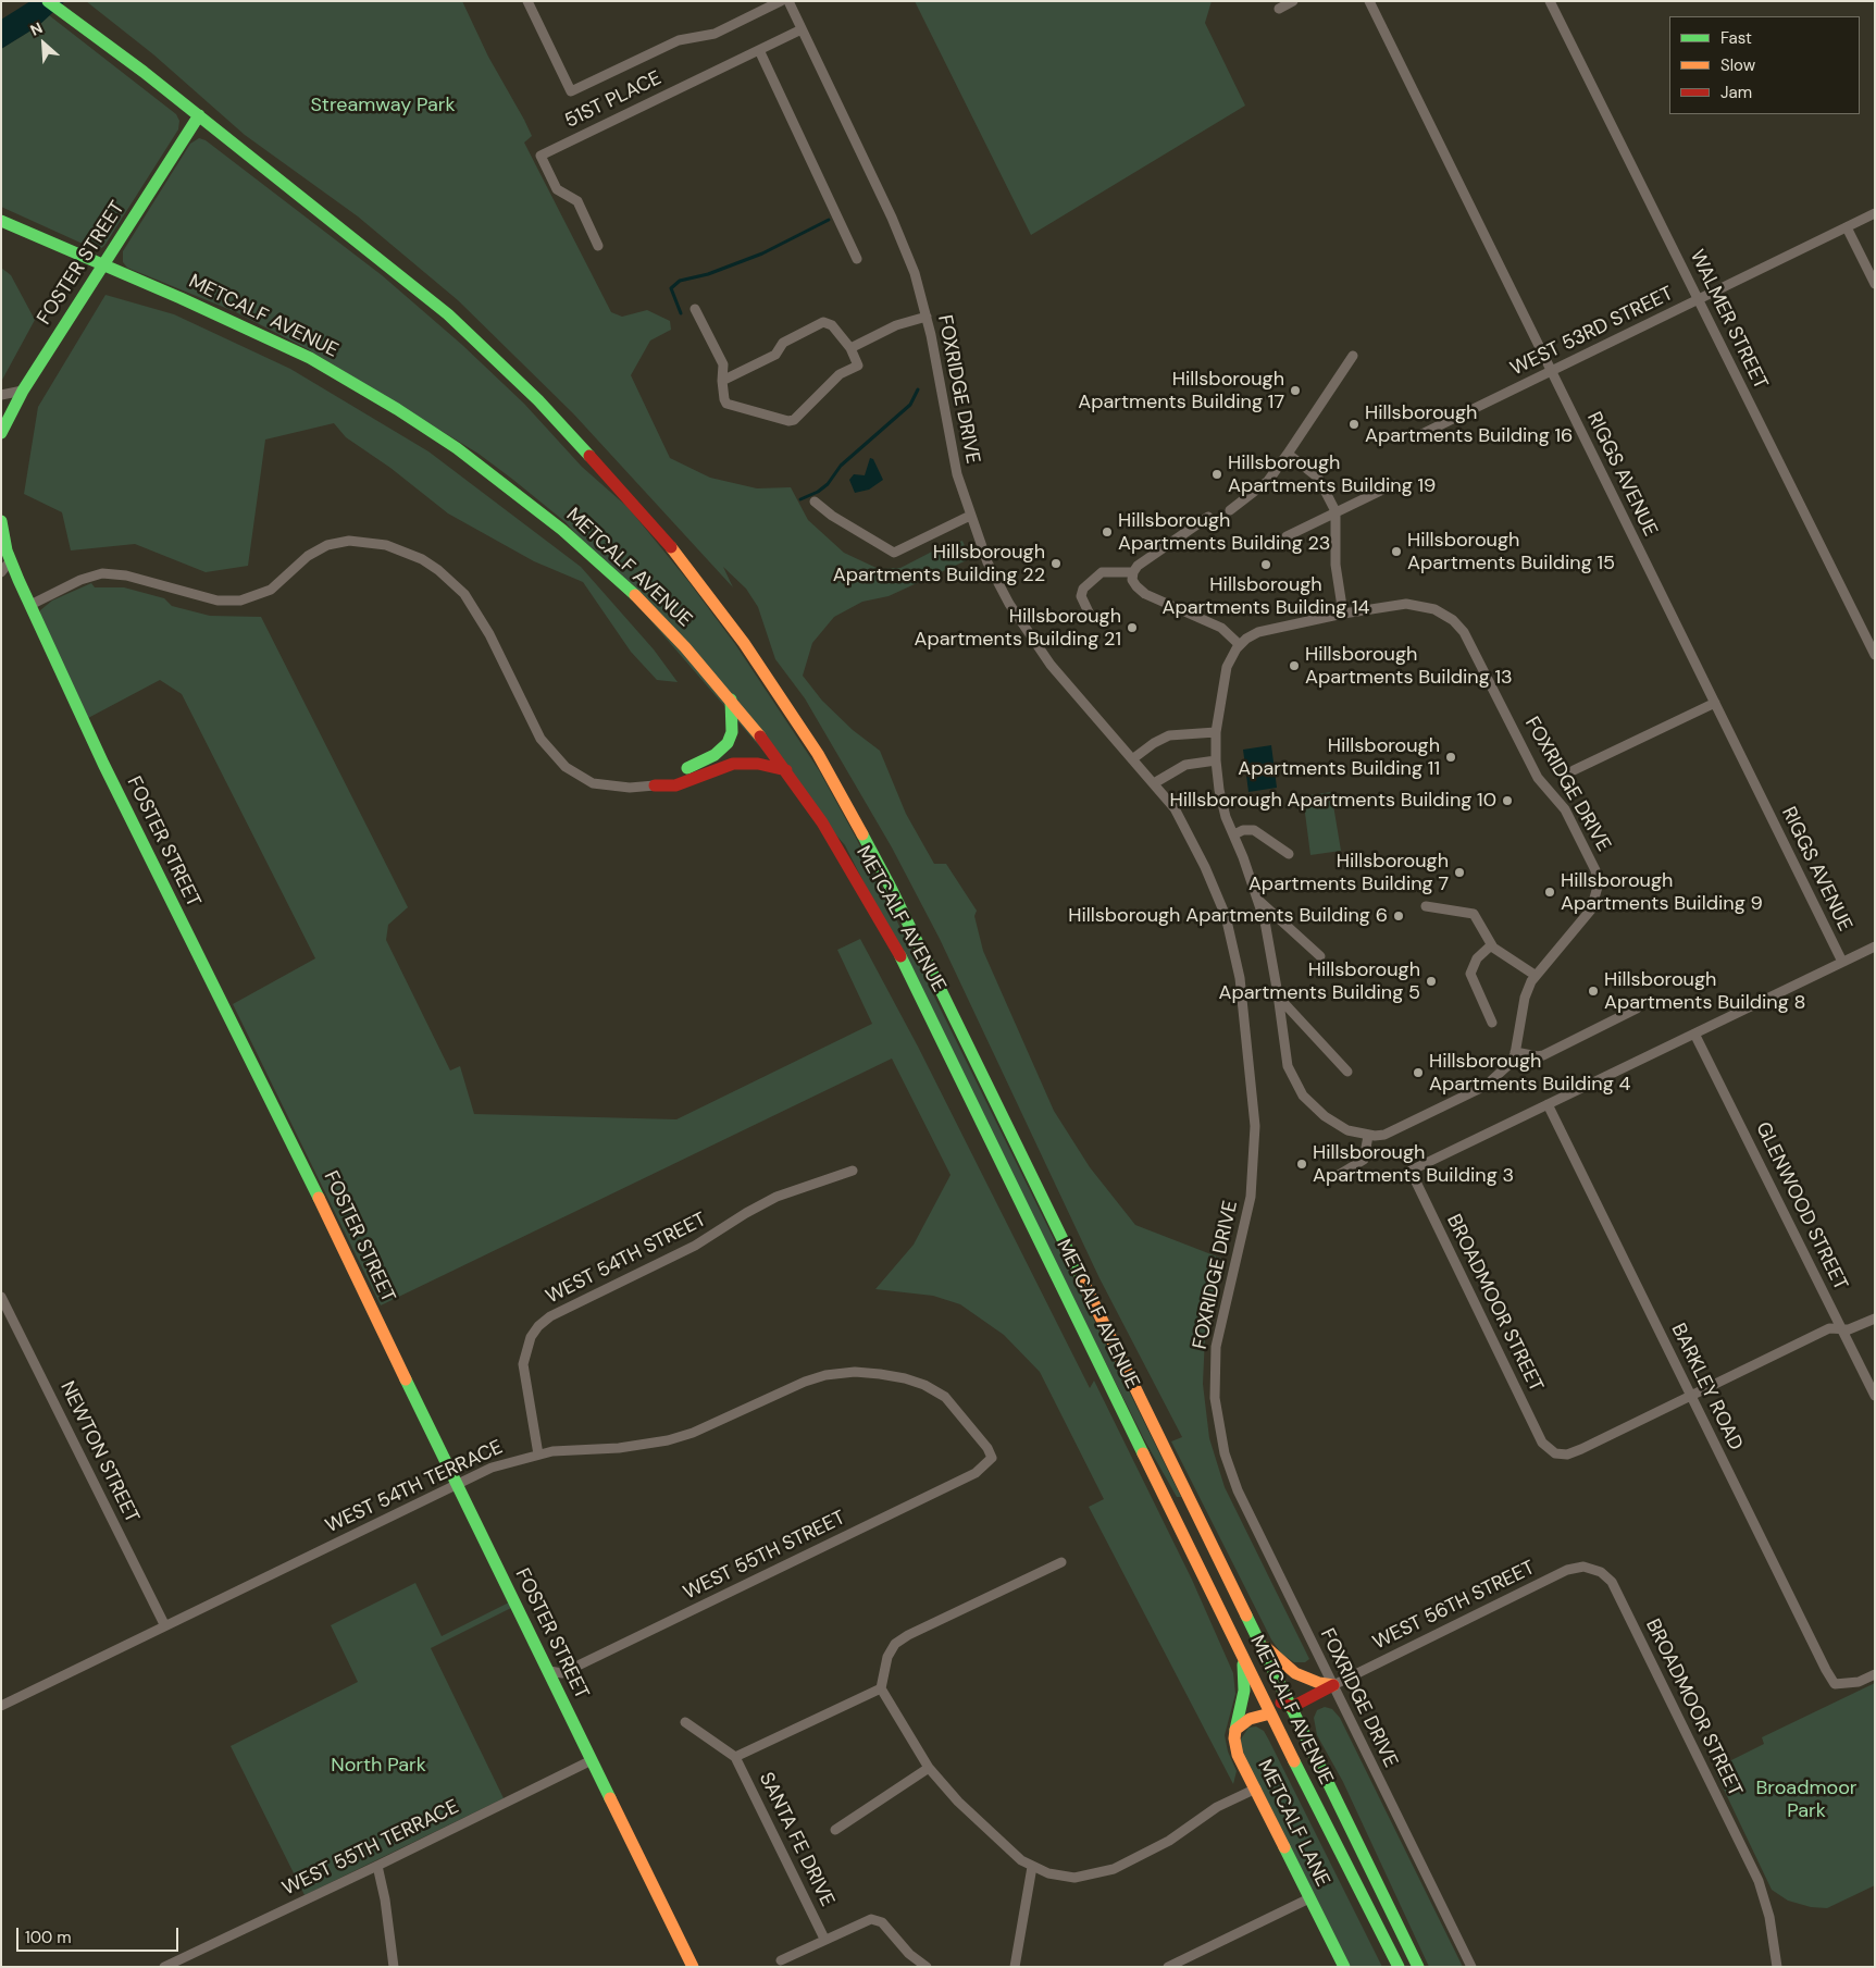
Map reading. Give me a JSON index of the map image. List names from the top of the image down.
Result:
{
  "streets": {
    "main road": ["FOSTER STREET", "METCALF AVENUE", "METCALF LANE"],
    "street": [
      "51ST PLACE",
      "WALMER STREET",
      "WEST 53RD STREET",
      "FOXRIDGE DRIVE",
      "RIGGS AVENUE",
      "GLENWOOD STREET",
      "WEST 54TH STREET",
      "BROADMOOR STREET",
      "BARKLEY ROAD",
      "NEWTON STREET",
      "WEST 54TH TERRACE",
      "WEST 55TH STREET",
      "WEST 56TH STREET",
      "SANTA FE DRIVE",
      "WEST 55TH TERRACE"
    ]
  },
  "crossings": [
    ["51ST PLACE", "FOXRIDGE DRIVE"],
    ["FOSTER STREET", "METCALF AVENUE"],
    ["FOSTER STREET", "WEST 54TH TERRACE"],
    ["FOSTER STREET", "WEST 55TH STREET"],
    ["FOSTER STREET", "WEST 55TH TERRACE"],
    ["METCALF AVENUE", "METCALF LANE"],
    ["WALMER STREET", "WEST 53RD STREET"],
    ["WEST 53RD STREET", "RIGGS AVENUE"],
    ["FOXRIDGE DRIVE", "WEST 56TH STREET"],
    ["WEST 54TH STREET", "WEST 54TH TERRACE"],
    ["BROADMOOR STREET", "BARKLEY ROAD"],
    ["BROADMOOR STREET", "WEST 56TH STREET"],
    ["NEWTON STREET", "WEST 54TH TERRACE"],
    ["WEST 54TH TERRACE", "WEST 55TH STREET"]
  ],
  "parks": ["Streamway Park", "North Park", "Broadmoor Park"],
  "places": [
    "Hillsborough Apartments Building 17",
    "Hillsborough Apartments Building 16",
    "Hillsborough Apartments Building 19",
    "Hillsborough Apartments Building 23",
    "Hillsborough Apartments Building 15",
    "Hillsborough Apartments Building 22",
    "Hillsborough Apartments Building 14",
    "Hillsborough Apartments Building 21",
    "Hillsborough Apartments Building 13",
    "Hillsborough Apartments Building 11",
    "Hillsborough Apartments Building 10",
    "Hillsborough Apartments Building 7",
    "Hillsborough Apartments Building 9",
    "Hillsborough Apartments Building 6",
    "Hillsborough Apartments Building 5",
    "Hillsborough Apartments Building 8",
    "Hillsborough Apartments Building 4",
    "Hillsborough Apartments Building 3"
  ],
  "legend": ["Fast", "Slow", "Jam"],
  "scale_bar": "100 m",
  "north": "top left"
}
